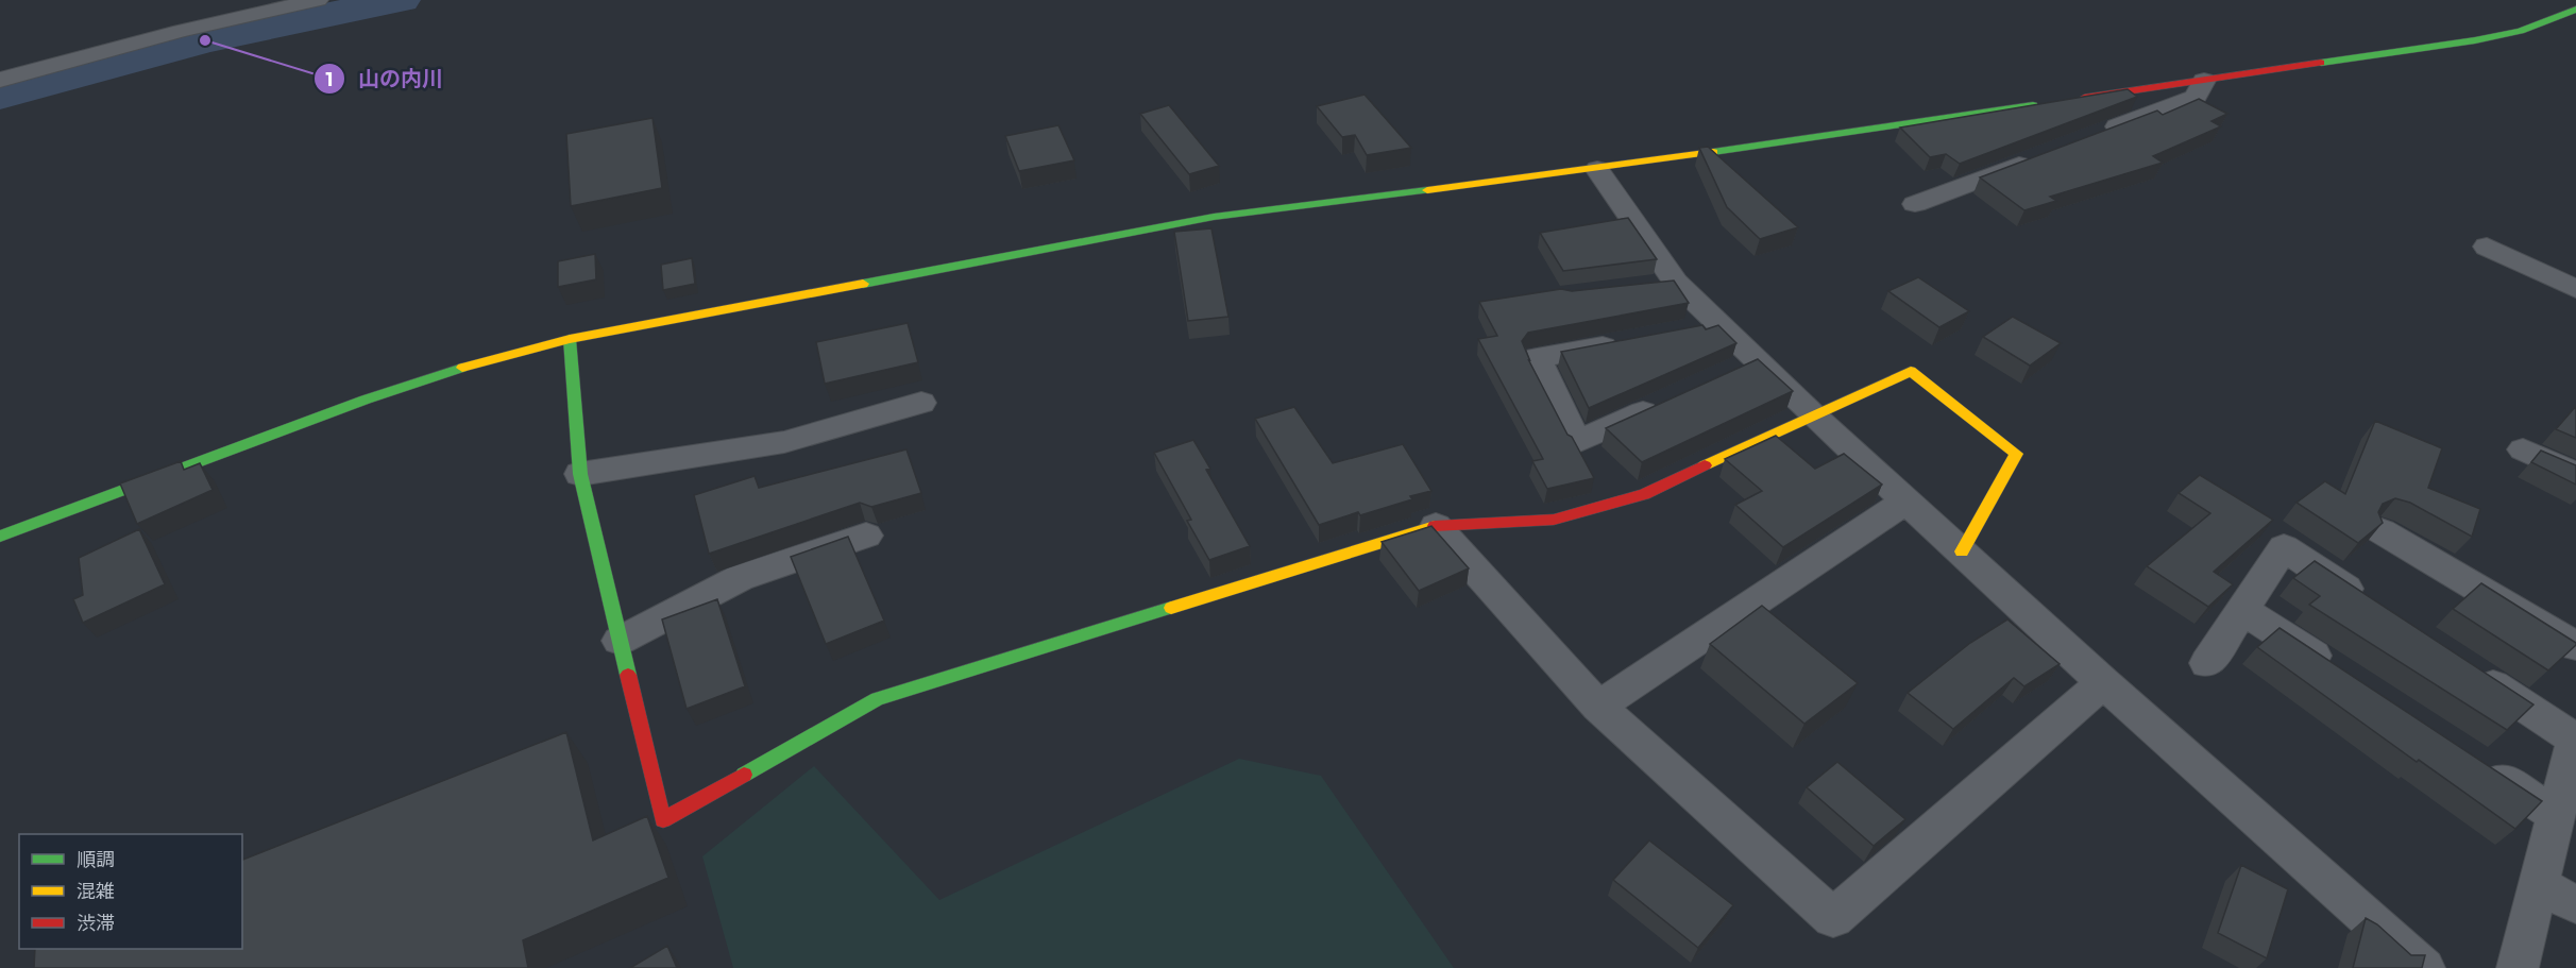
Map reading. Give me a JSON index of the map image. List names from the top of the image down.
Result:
{
  "places": ["山の内川"],
  "legend": ["順調", "混雑", "渋滞"]
}
